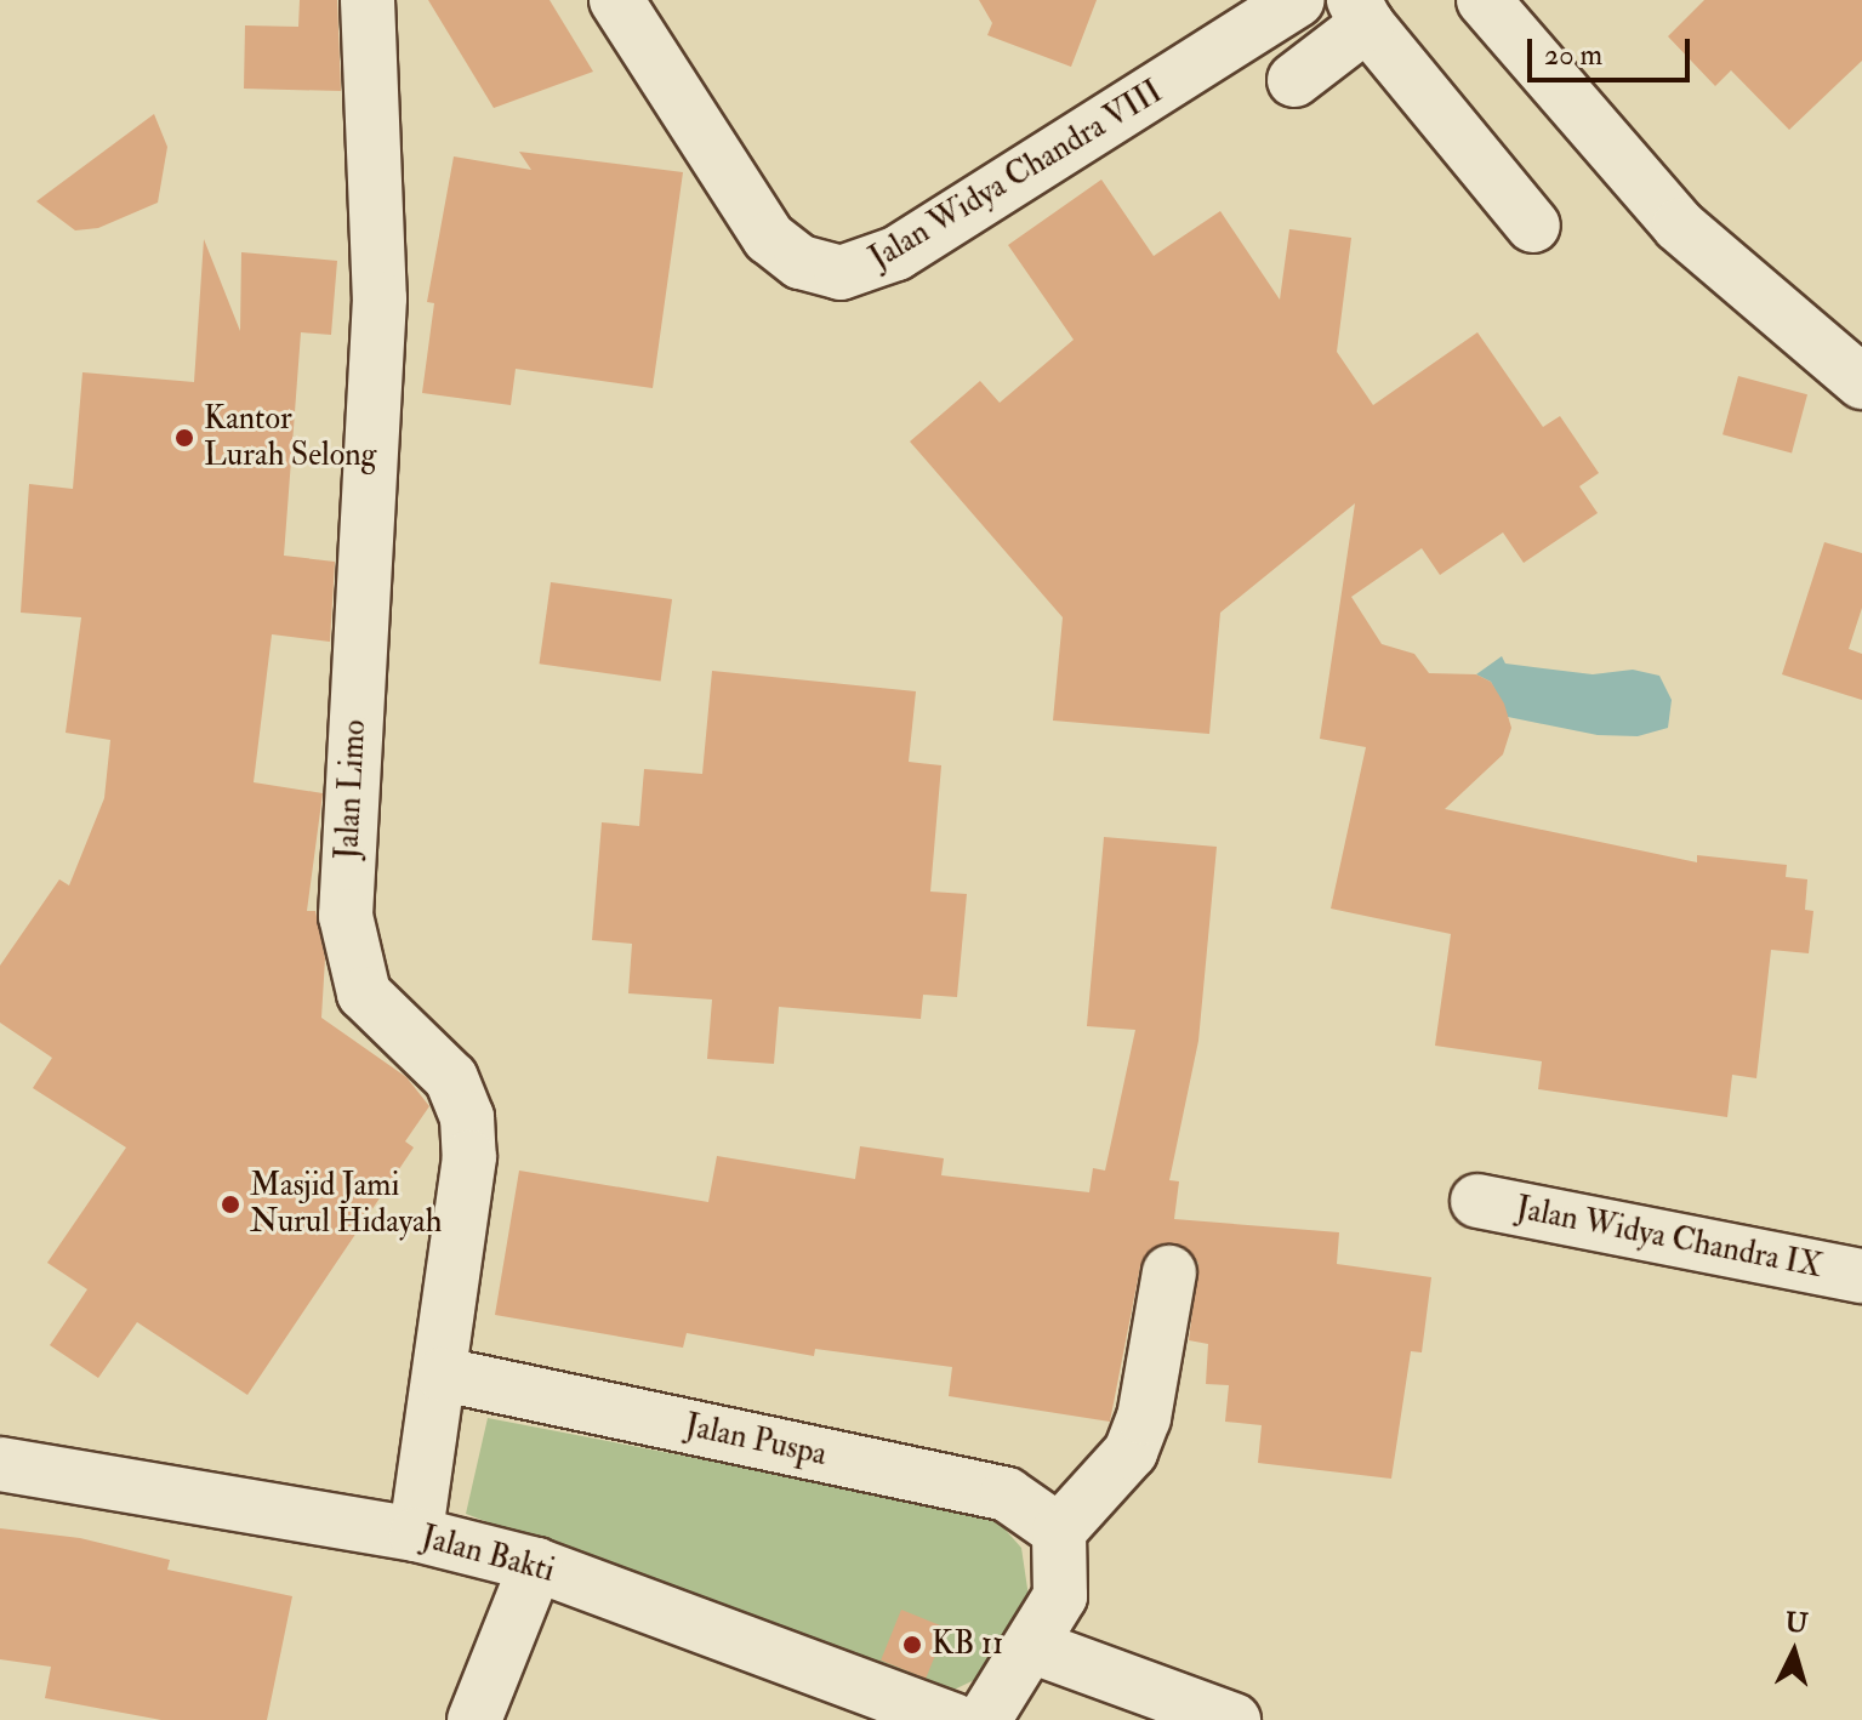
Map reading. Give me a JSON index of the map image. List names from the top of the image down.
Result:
{
  "streets": {
    "street": [
      "Jalan Widya Chandra VIII",
      "Jalan Limo",
      "Jalan Widya Chandra IX",
      "Jalan Puspa",
      "Jalan Bakti"
    ]
  },
  "crossings": [
    ["Jalan Limo", "Jalan Puspa"],
    ["Jalan Limo", "Jalan Bakti"]
  ],
  "places": ["Kantor Lurah Selong", "Masjid Jami Nurul Hidayah", "KB 11"],
  "scale_bar": "20 m",
  "north": "top"
}
